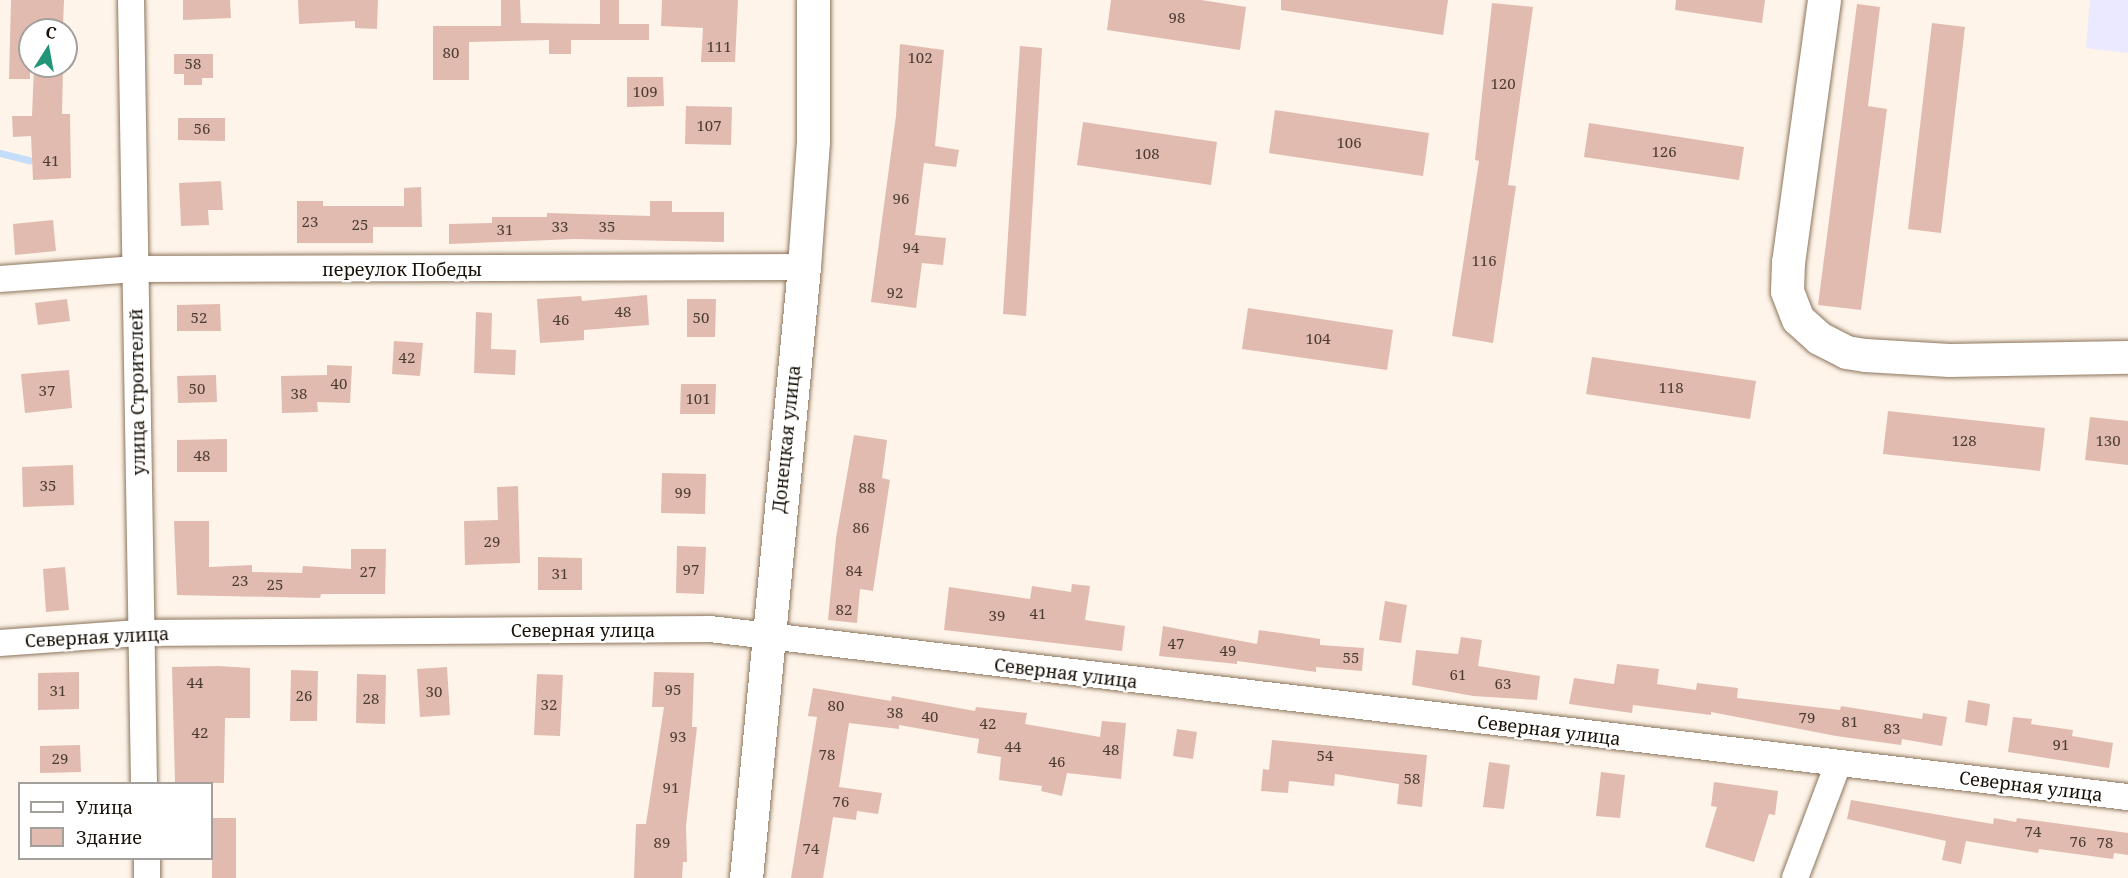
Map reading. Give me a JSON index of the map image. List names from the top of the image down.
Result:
{
  "streets": {
    "street": [
      "переулок Победы",
      "улица Строителей",
      "Донецкая улица",
      "Северная улица"
    ]
  },
  "crossings": [
    ["переулок Победы", "улица Строителей"],
    ["переулок Победы", "Донецкая улица"],
    ["улица Строителей", "Северная улица"],
    ["Донецкая улица", "Северная улица"]
  ],
  "house_numbers": [
    "98",
    "111",
    "80",
    "102",
    "58",
    "120",
    "109",
    "107",
    "56",
    "106",
    "126",
    "108",
    "41",
    "96",
    "23",
    "25",
    "33",
    "35",
    "31",
    "94",
    "116",
    "92",
    "48",
    "52",
    "50",
    "46",
    "104",
    "42",
    "40",
    "118",
    "50",
    "37",
    "38",
    "101",
    "128",
    "130",
    "48",
    "35",
    "88",
    "99",
    "86",
    "29",
    "97",
    "84",
    "27",
    "31",
    "23",
    "25",
    "82",
    "41",
    "39",
    "47",
    "49",
    "55",
    "61",
    "44",
    "63",
    "95",
    "31",
    "30",
    "26",
    "28",
    "32",
    "80",
    "38",
    "40",
    "79",
    "81",
    "42",
    "83",
    "42",
    "93",
    "91",
    "44",
    "48",
    "78",
    "54",
    "29",
    "46",
    "58",
    "91",
    "76",
    "74",
    "76",
    "89",
    "78",
    "74"
  ],
  "legend": ["Улица", "Здание"],
  "north": "top"
}
